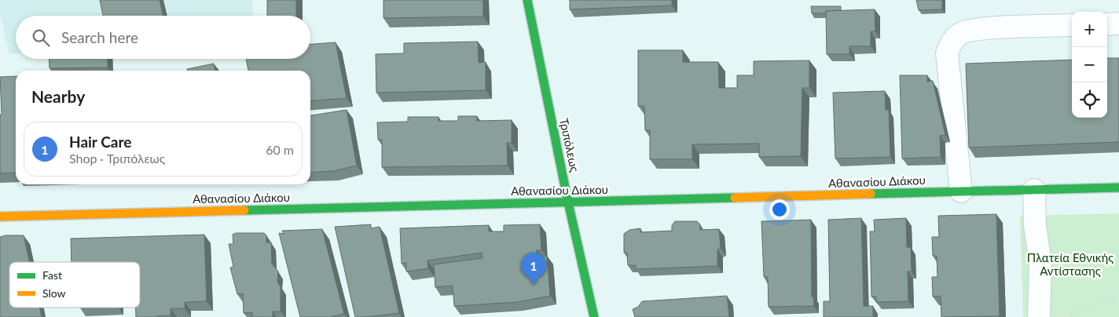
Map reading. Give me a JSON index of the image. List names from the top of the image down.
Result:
{
  "streets": {
    "street": ["Τριπόλεως", "Αθανασίου Διάκου"]
  },
  "crossings": [
    ["Τριπόλεως", "Αθανασίου Διάκου"]
  ],
  "parks": ["Πλατεία Εθνικής Αντίστασης"],
  "legend": ["Fast", "Slow"],
  "page": {
    "map_buttons": ["+", "−"],
    "search": "Search here",
    "heading": "Nearby",
    "list": [
      {
        "mark": "1",
        "name": "Hair Care",
        "note": "Shop · Τριπόλεως",
        "value": "60 m"
      }
    ],
    "pins": "1"
  }
}
